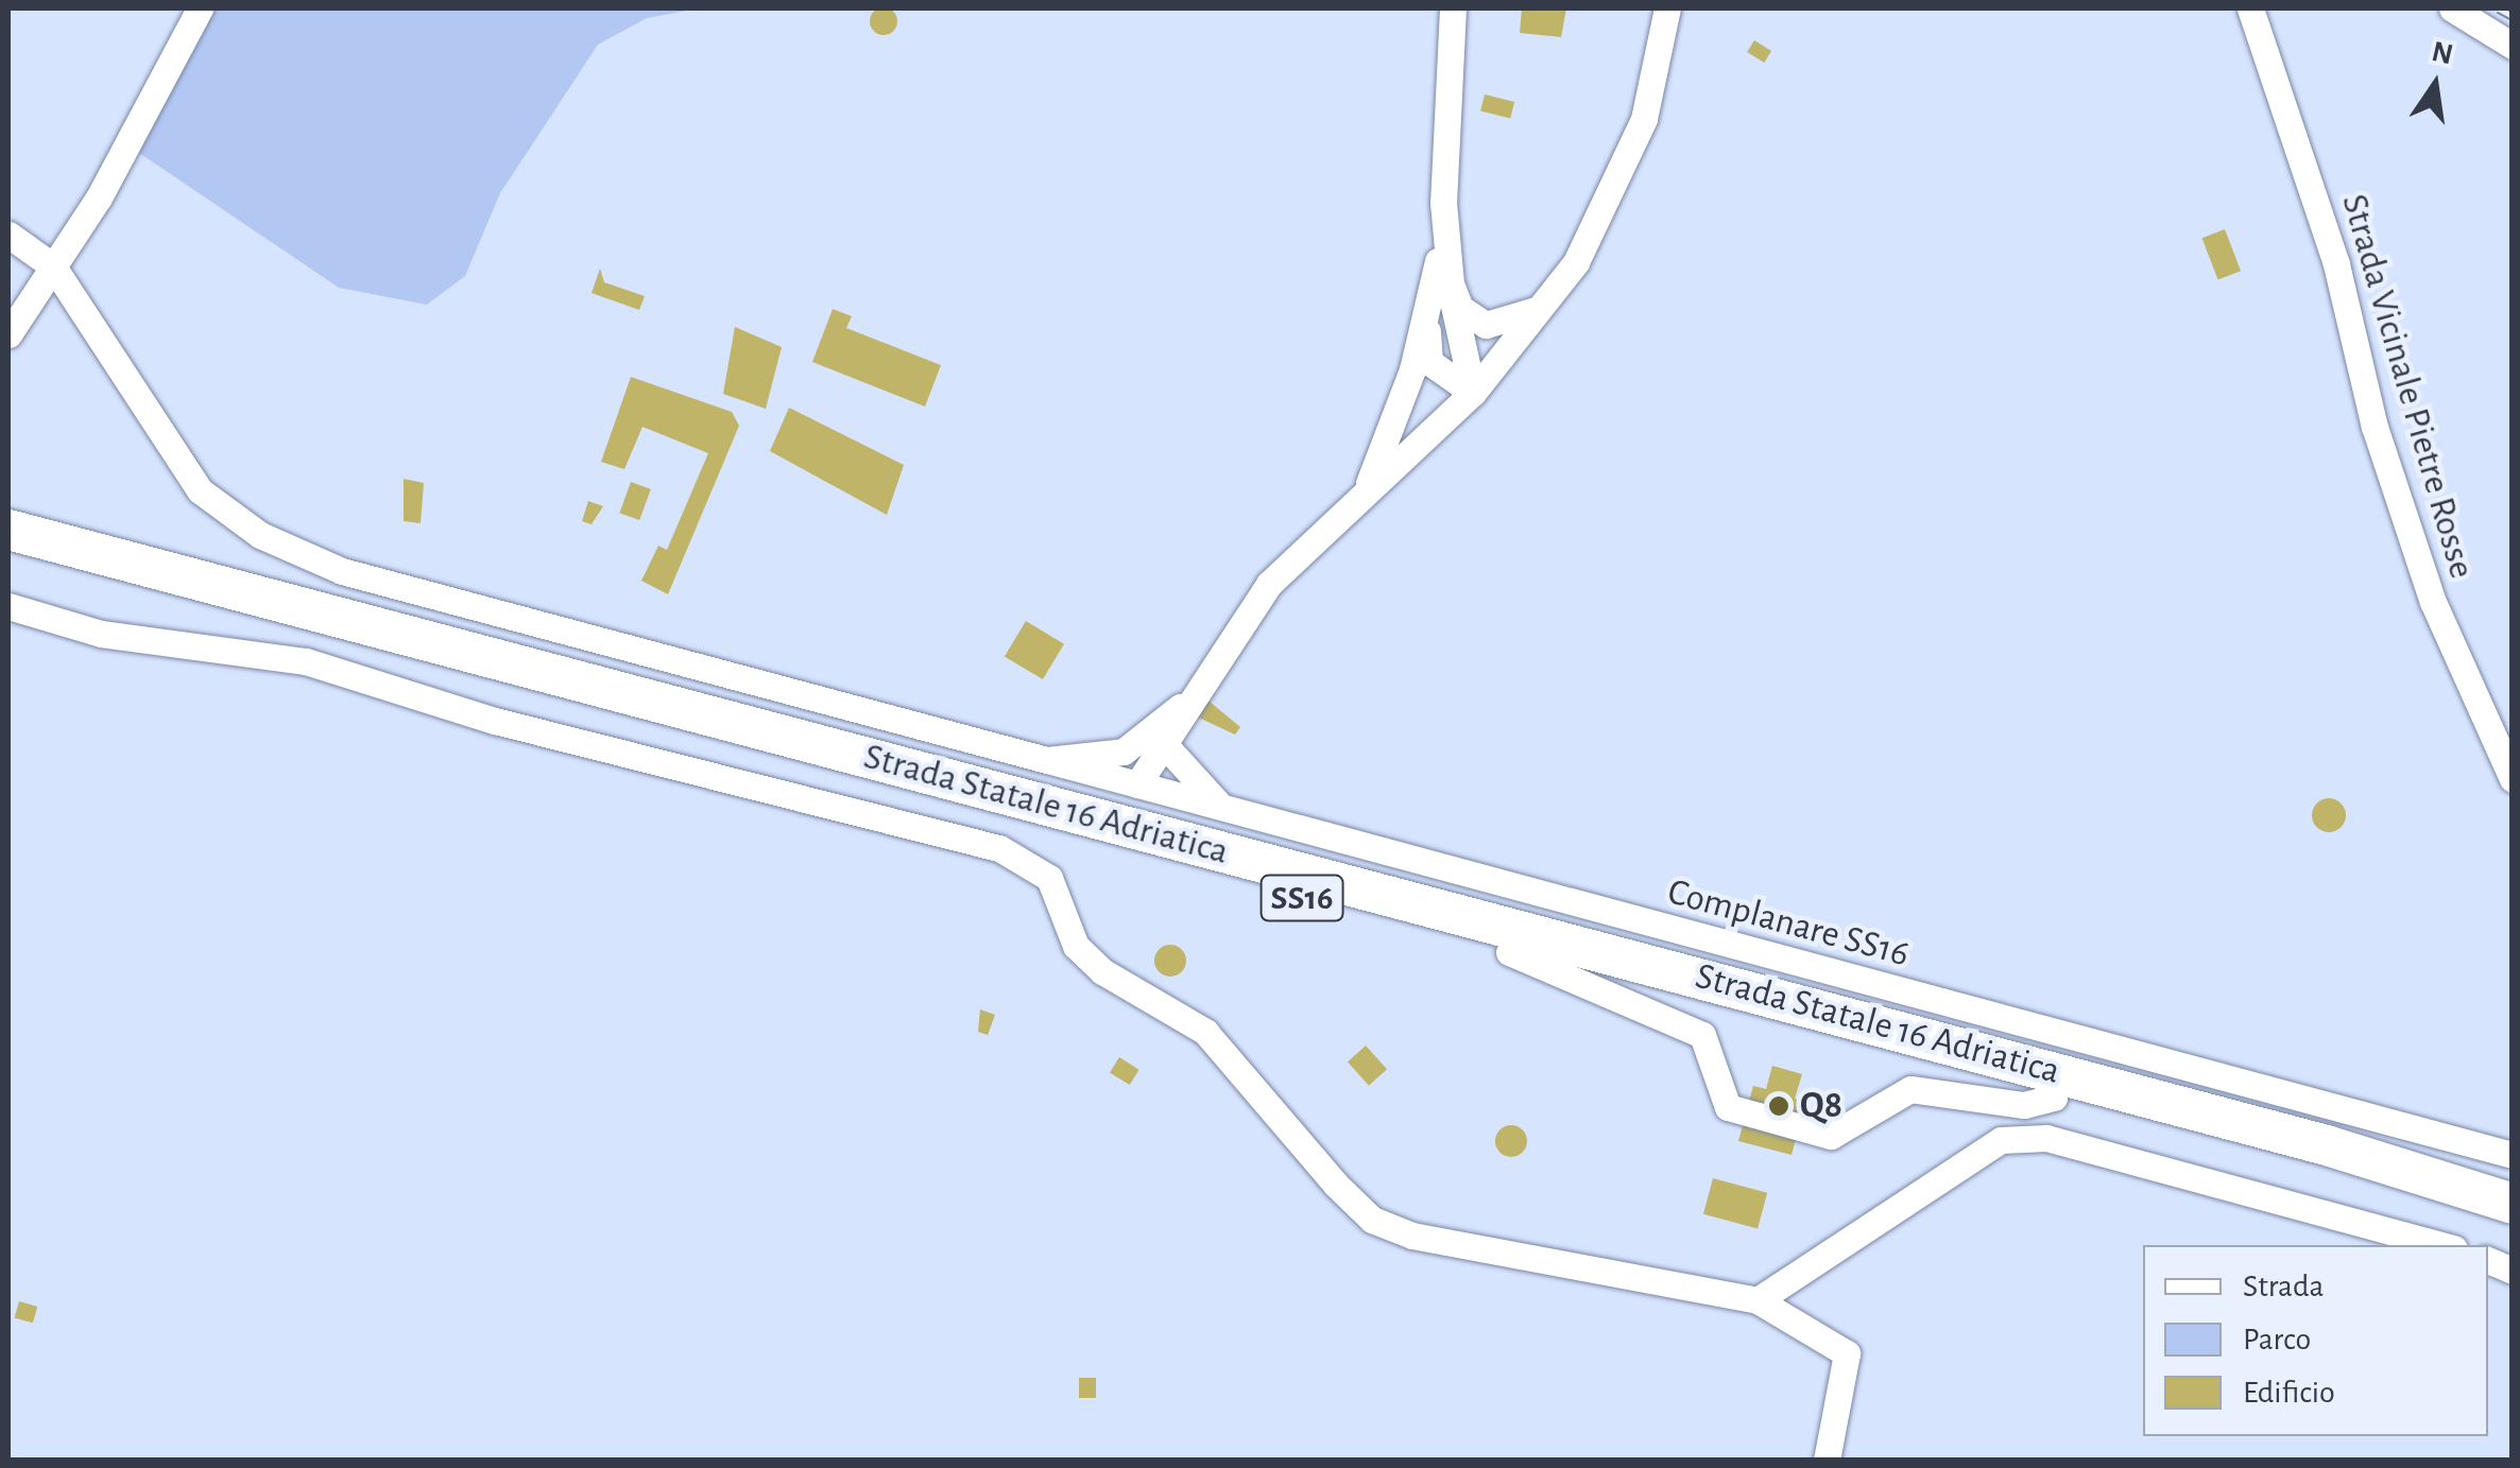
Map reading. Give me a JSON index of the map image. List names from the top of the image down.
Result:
{
  "streets": {
    "highway": ["Strada Statale 16 Adriatica", "SS16"],
    "street": ["Strada Vicinale Pietre Rosse", "Complanare SS16"]
  },
  "places": ["Q8"],
  "legend": ["Strada", "Parco", "Edificio"],
  "north": "top"
}
